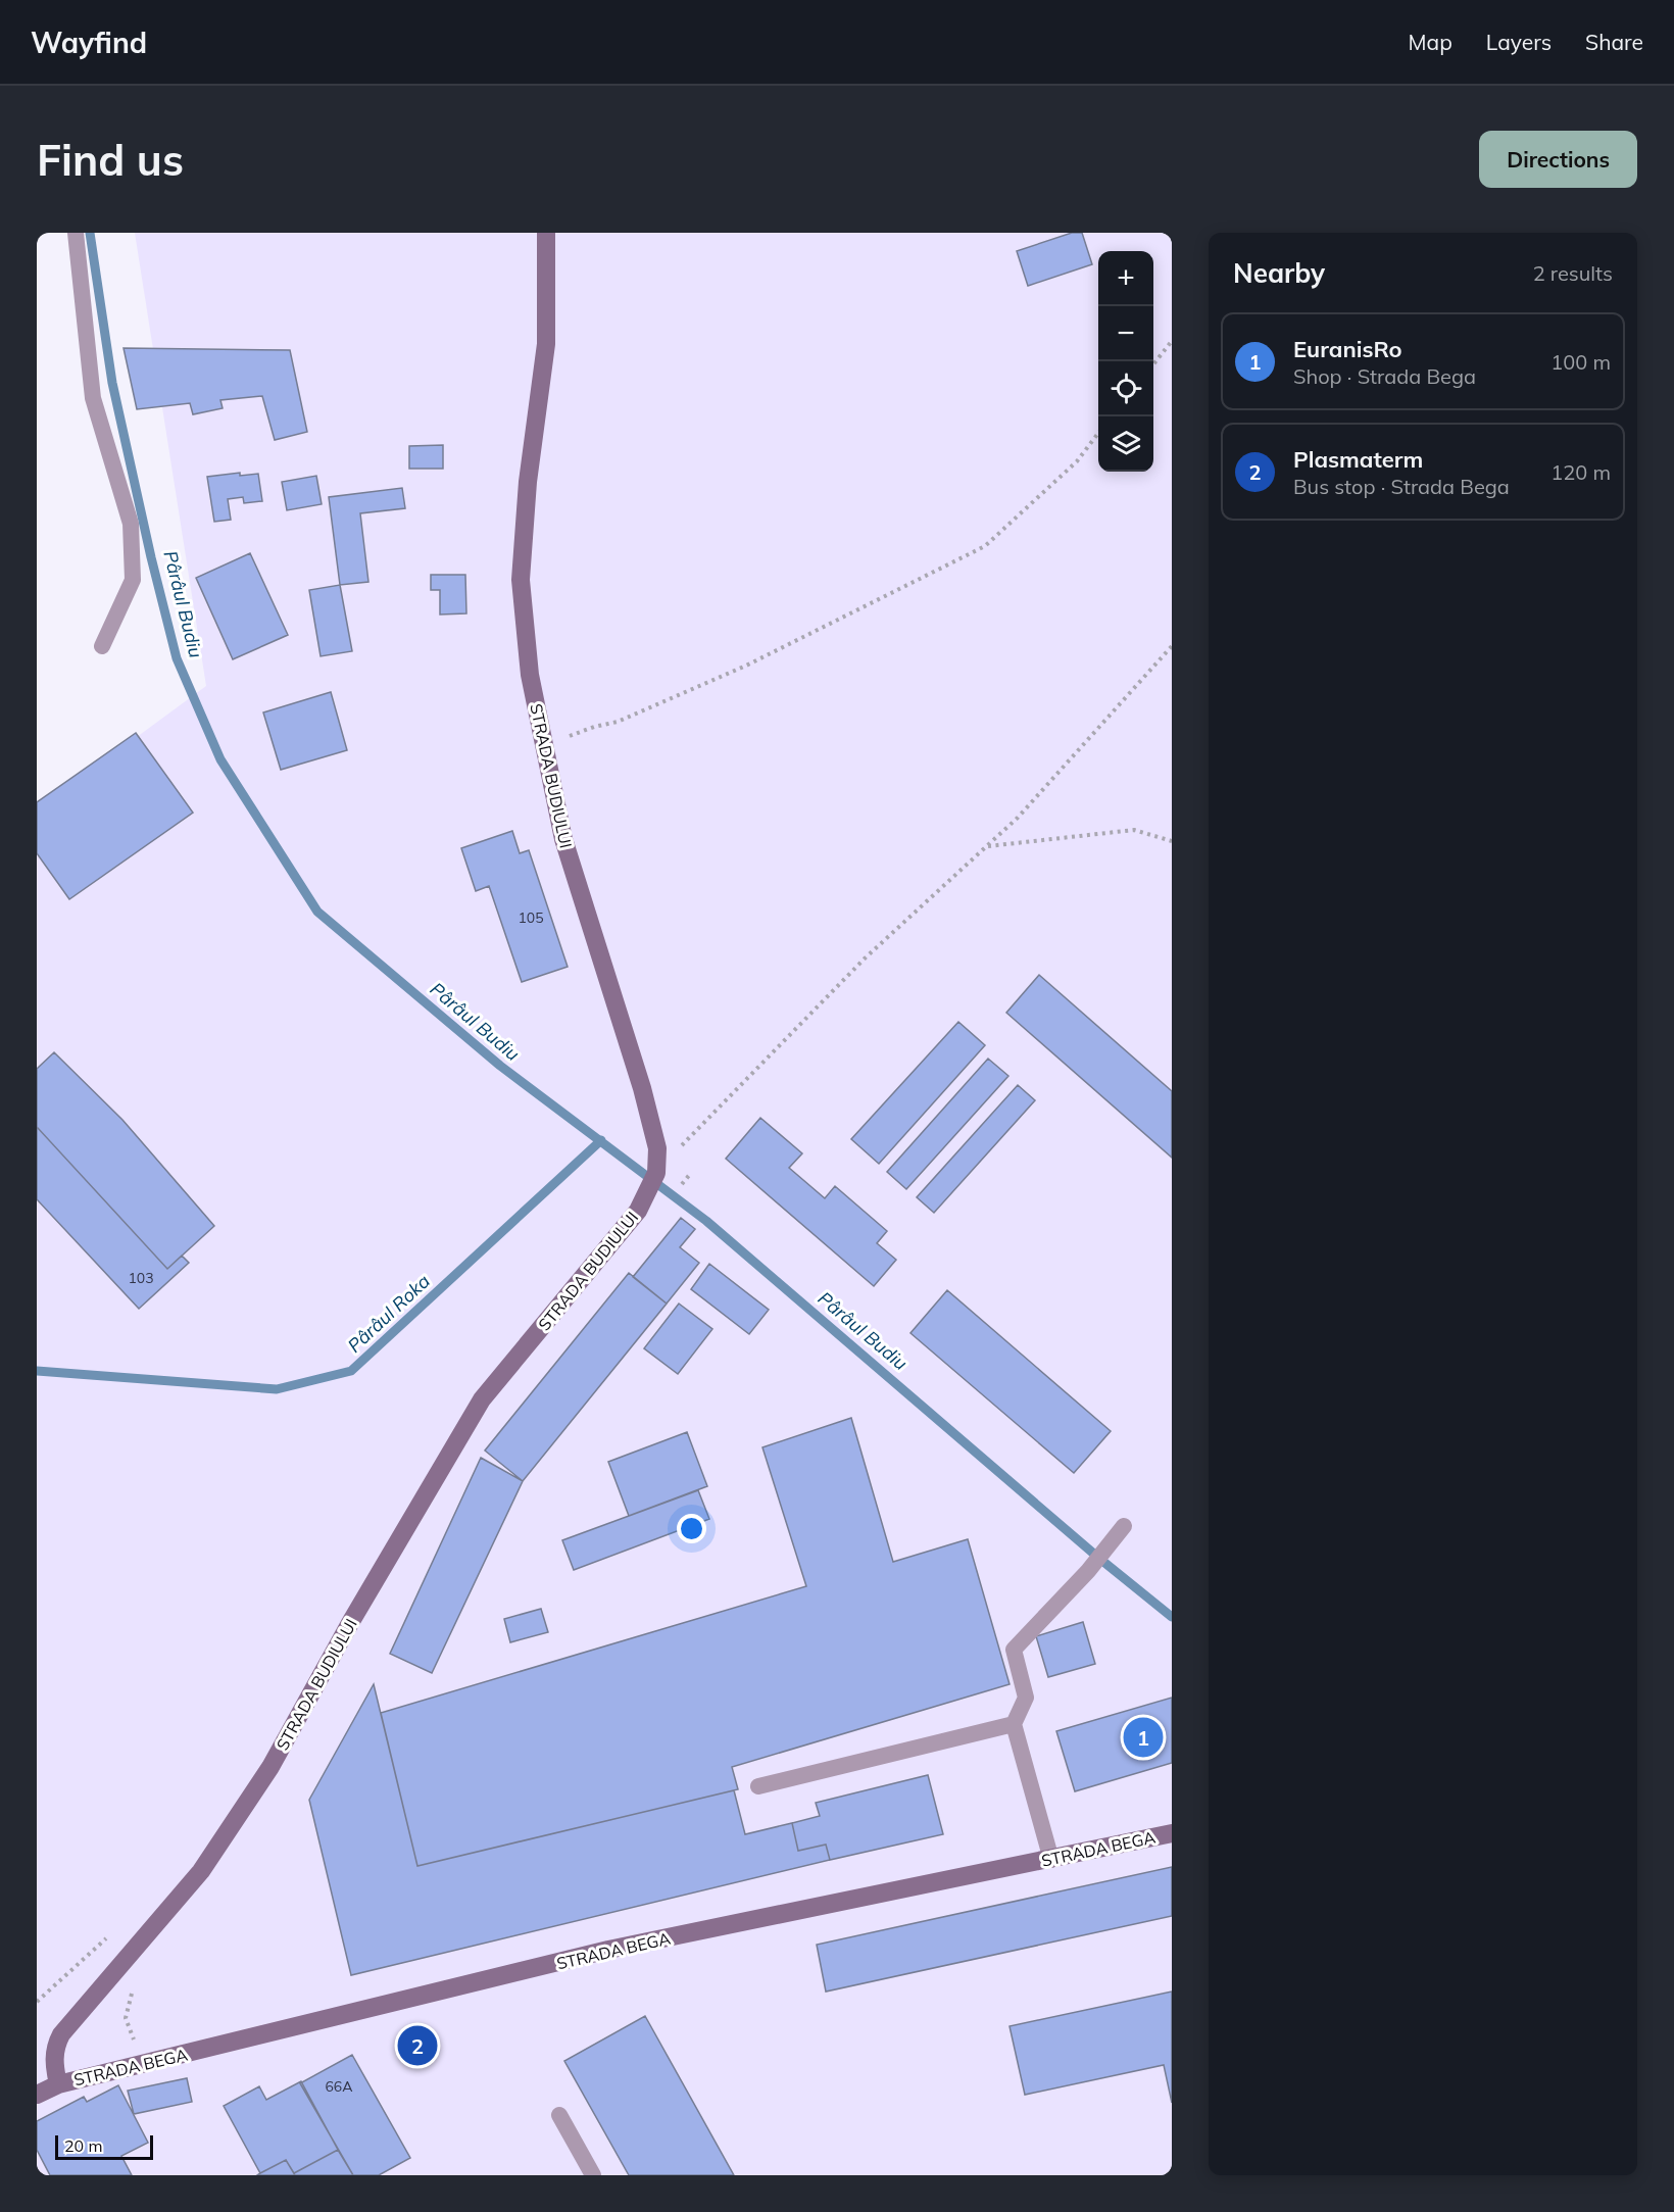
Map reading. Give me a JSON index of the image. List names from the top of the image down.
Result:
{
  "streets": {
    "street": ["STRADA BUDIULUI", "STRADA BEGA"]
  },
  "crossings": [
    ["STRADA BUDIULUI", "STRADA BEGA"]
  ],
  "water": ["Pârâul Budiu", "Pârâul Roka"],
  "house_numbers": ["105", "103", "66A"],
  "scale_bar": "20 m",
  "page": {
    "header": "Wayfind",
    "nav": ["Map", "Layers", "Share"],
    "buttons": "Directions",
    "title": "Find us",
    "heading": ["Nearby", "2 results"],
    "map_buttons": ["+", "−"],
    "list": [
      {
        "mark": "1",
        "name": "EuranisRo",
        "note": "Shop · Strada Bega",
        "value": "100 m"
      },
      {
        "mark": "2",
        "name": "Plasmaterm",
        "note": "Bus stop · Strada Bega",
        "value": "120 m"
      }
    ],
    "pins": ["1", "2"],
    "scale": "20 m"
  }
}
